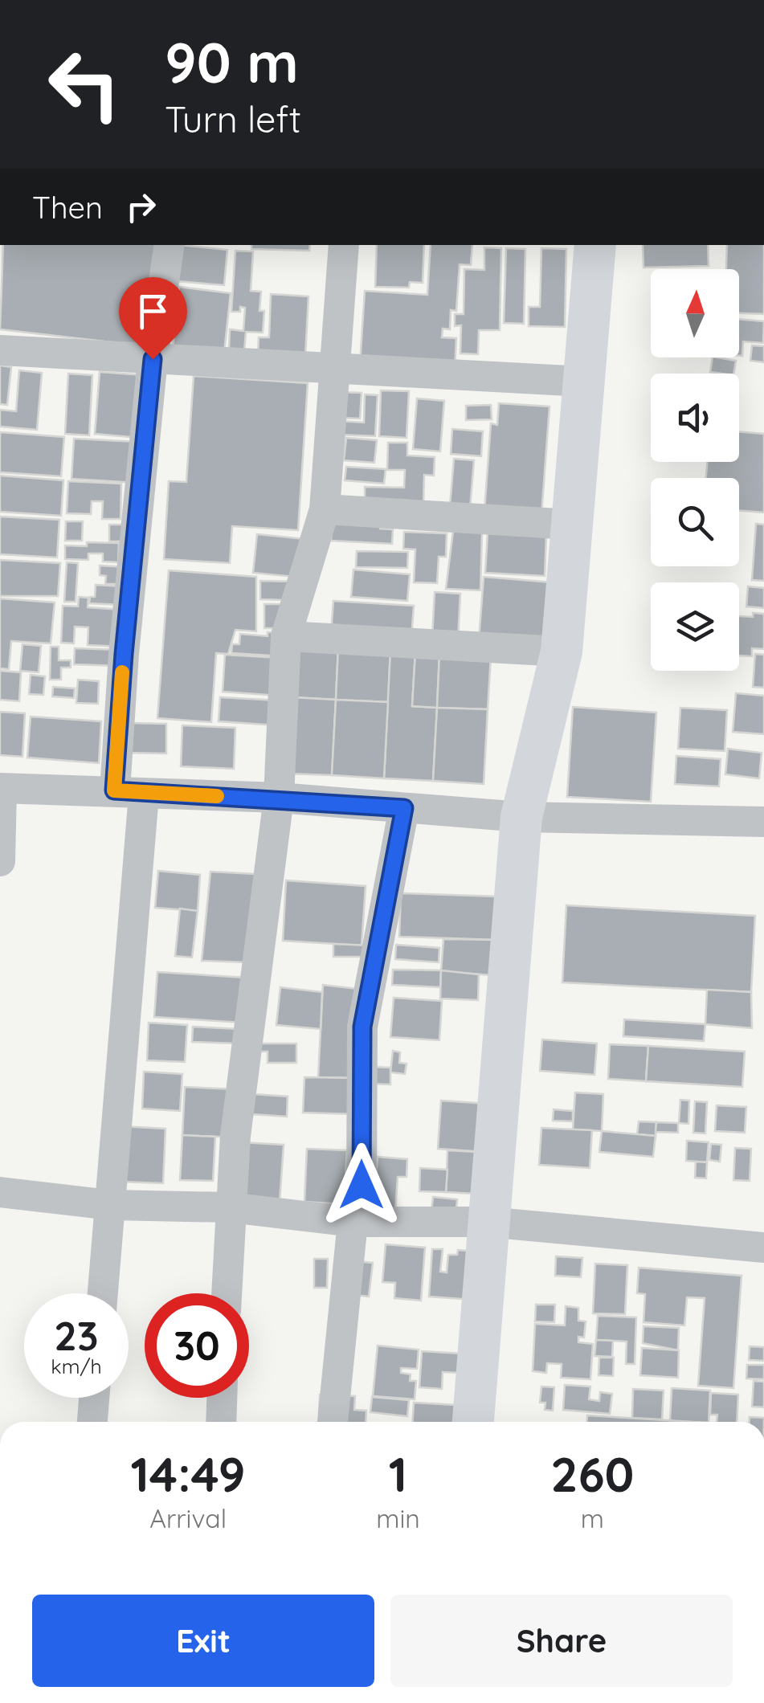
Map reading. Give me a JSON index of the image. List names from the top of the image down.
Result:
{
  "north": "top",
  "page": {
    "turn": ["90 m", "Turn left"],
    "then": "Then",
    "speed": "23 km/h",
    "limit": "30",
    "eta": [
      "14:49",
      "Arrival",
      "1",
      "min",
      "260",
      "m"
    ],
    "buttons": ["Exit", "Share"]
  }
}
